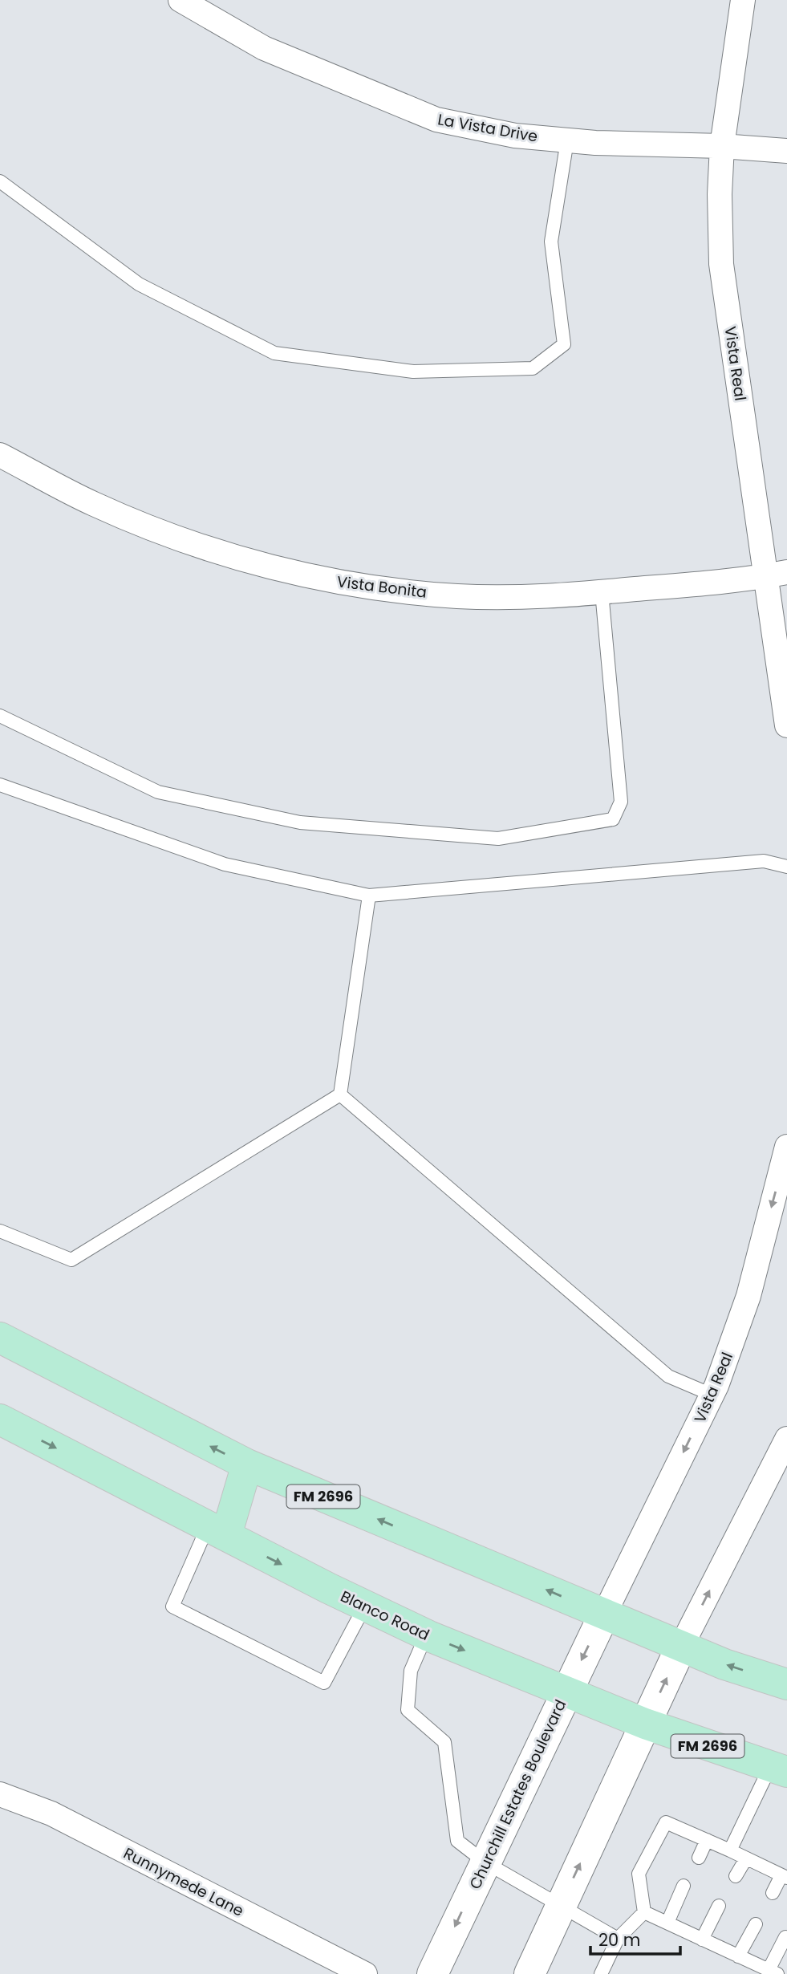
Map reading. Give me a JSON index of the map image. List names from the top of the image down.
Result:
{
  "streets": {
    "main road": ["FM 2696", "Blanco Road"],
    "street": [
      "La Vista Drive",
      "Vista Real",
      "Vista Bonita",
      "Churchill Estates Boulevard",
      "Runnymede Lane"
    ]
  },
  "crossings": [
    ["La Vista Drive", "Vista Real"],
    ["Vista Real", "Vista Bonita"],
    ["Vista Real", "FM 2696"],
    ["Vista Real", "Churchill Estates Boulevard"],
    ["FM 2696", "Churchill Estates Boulevard"],
    ["Blanco Road", "Churchill Estates Boulevard"]
  ],
  "scale_bar": "20 m"
}
